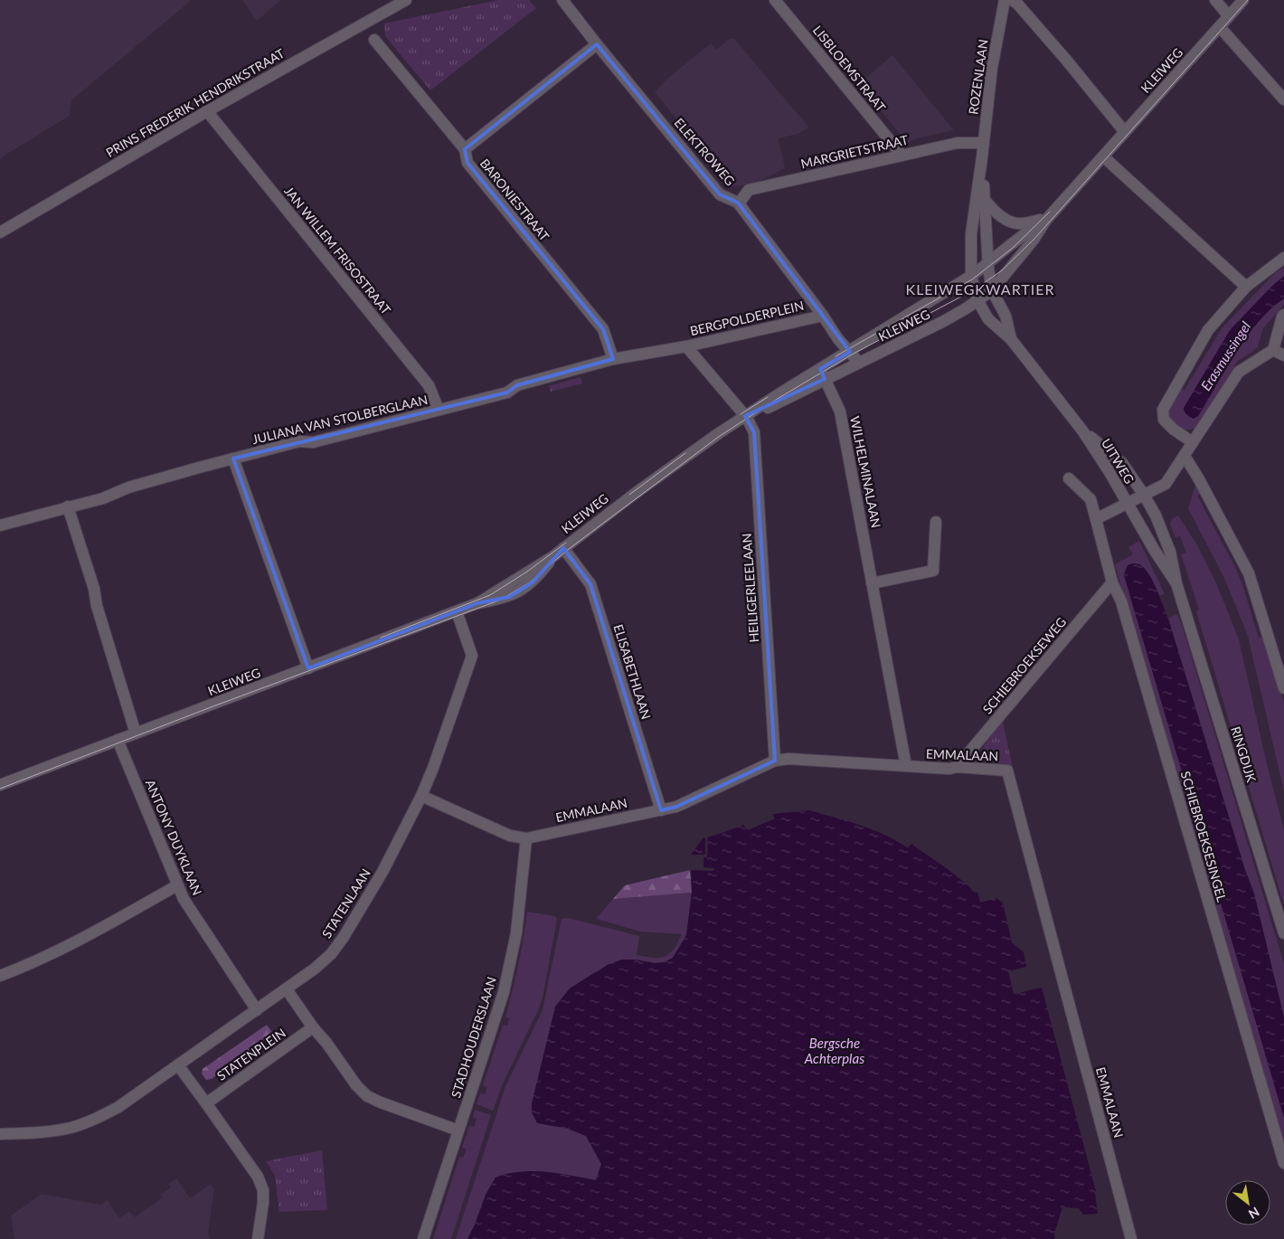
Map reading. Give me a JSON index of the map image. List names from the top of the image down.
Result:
{
  "streets": {
    "street": [
      "LISBLOEMSTRAAT",
      "KLEIWEG",
      "ROZENLAAN",
      "PRINS FREDERIK HENDRIKSTRAAT",
      "ELEKTROWEG",
      "MARGRIETSTRAAT",
      "BARONIESTRAAT",
      "JAN WILLEM FRISOSTRAAT",
      "BERGPOLDERPLEIN",
      "JULIANA VAN STOLBERGLAAN",
      "UITWEG",
      "WILHELMINALAAN",
      "HEILIGERLEELAAN",
      "SCHIEBROEKSEWEG",
      "ELISABETHLAAN",
      "RINGDIJK",
      "EMMALAAN",
      "SCHIEBROEKSESINGEL",
      "ANTONY DUYKLAAN",
      "STATENLAAN",
      "STADHOUDERSLAAN",
      "STATENPLEIN"
    ]
  },
  "crossings": [
    ["LISBLOEMSTRAAT", "MARGRIETSTRAAT"],
    ["KLEIWEG", "ROZENLAAN"],
    ["KLEIWEG", "ELEKTROWEG"],
    ["KLEIWEG", "BERGPOLDERPLEIN"],
    ["KLEIWEG", "UITWEG"],
    ["KLEIWEG", "WILHELMINALAAN"],
    ["KLEIWEG", "HEILIGERLEELAAN"],
    ["KLEIWEG", "ELISABETHLAAN"],
    ["KLEIWEG", "ANTONY DUYKLAAN"],
    ["KLEIWEG", "STATENLAAN"],
    ["ROZENLAAN", "MARGRIETSTRAAT"],
    ["ROZENLAAN", "UITWEG"],
    ["PRINS FREDERIK HENDRIKSTRAAT", "JAN WILLEM FRISOSTRAAT"],
    ["ELEKTROWEG", "MARGRIETSTRAAT"],
    ["ELEKTROWEG", "BERGPOLDERPLEIN"],
    ["BARONIESTRAAT", "JULIANA VAN STOLBERGLAAN"],
    ["JAN WILLEM FRISOSTRAAT", "JULIANA VAN STOLBERGLAAN"],
    ["BERGPOLDERPLEIN", "JULIANA VAN STOLBERGLAAN"],
    ["BERGPOLDERPLEIN", "HEILIGERLEELAAN"],
    ["UITWEG", "RINGDIJK"],
    ["UITWEG", "SCHIEBROEKSESINGEL"],
    ["WILHELMINALAAN", "EMMALAAN"],
    ["HEILIGERLEELAAN", "EMMALAAN"],
    ["SCHIEBROEKSEWEG", "EMMALAAN"],
    ["SCHIEBROEKSEWEG", "SCHIEBROEKSESINGEL"],
    ["ELISABETHLAAN", "EMMALAAN"],
    ["EMMALAAN", "STADHOUDERSLAAN"],
    ["ANTONY DUYKLAAN", "STATENLAAN"]
  ],
  "districts": ["KLEIWEGKWARTIER"],
  "water": ["Erasmussingel", "Bergsche Achterplas"],
  "north": "bottom right"
}
